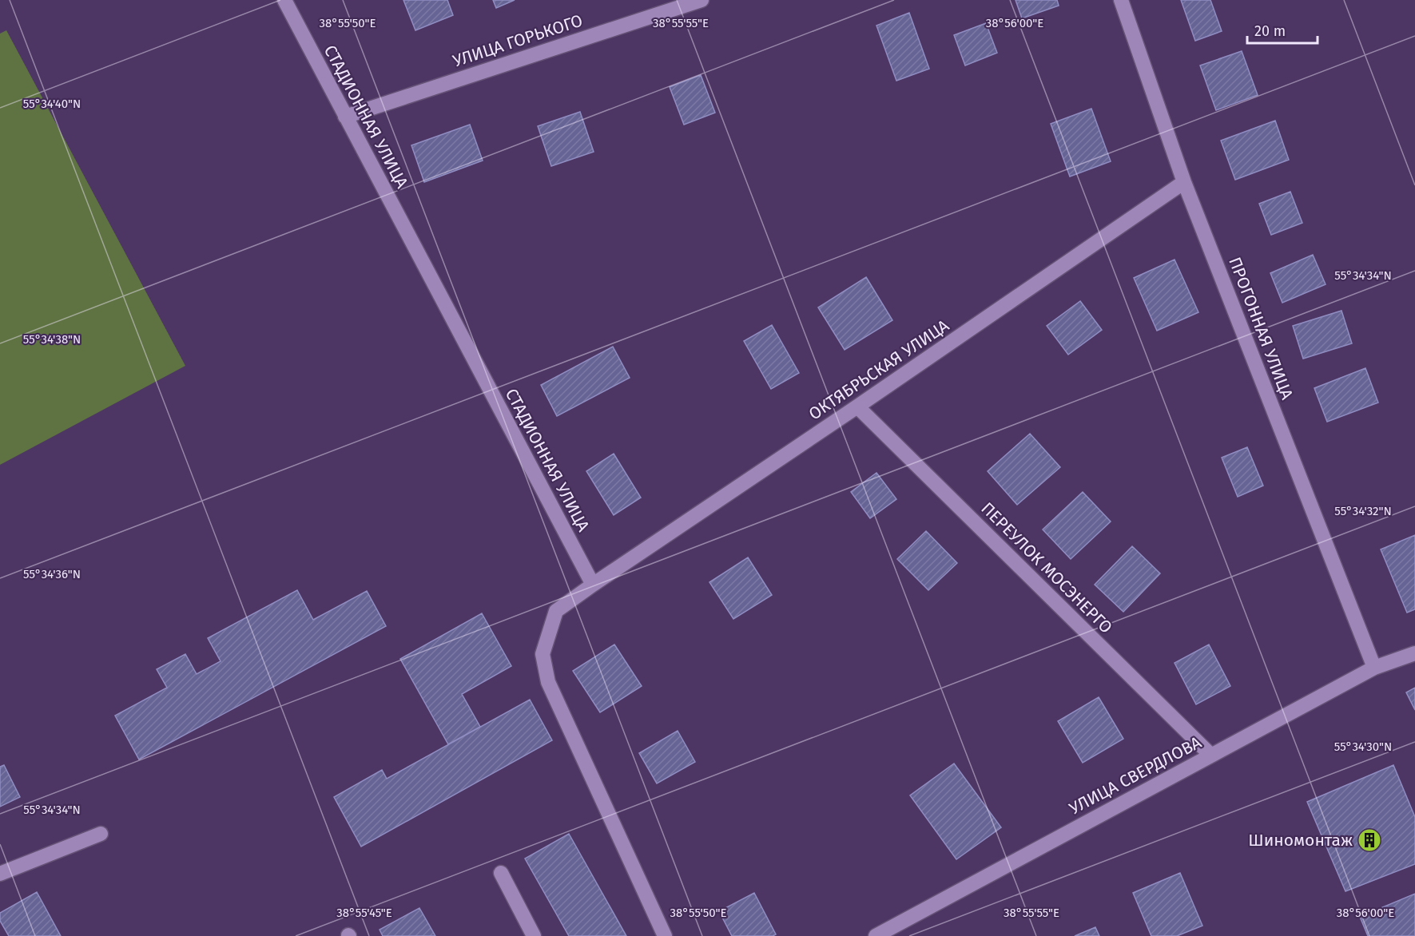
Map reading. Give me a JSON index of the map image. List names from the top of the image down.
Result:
{
  "streets": {
    "street": [
      "УЛИЦА ГОРЬКОГО",
      "СТАДИОННАЯ УЛИЦА",
      "ПРОГОННАЯ УЛИЦА",
      "ОКТЯБРЬСКАЯ УЛИЦА",
      "ПЕРЕУЛОК МОСЭНЕРГО",
      "УЛИЦА СВЕРДЛОВА"
    ]
  },
  "crossings": [
    ["УЛИЦА ГОРЬКОГО", "СТАДИОННАЯ УЛИЦА"],
    ["СТАДИОННАЯ УЛИЦА", "ОКТЯБРЬСКАЯ УЛИЦА"],
    ["ПРОГОННАЯ УЛИЦА", "ОКТЯБРЬСКАЯ УЛИЦА"],
    ["ПРОГОННАЯ УЛИЦА", "УЛИЦА СВЕРДЛОВА"],
    ["ОКТЯБРЬСКАЯ УЛИЦА", "ПЕРЕУЛОК МОСЭНЕРГО"],
    ["ПЕРЕУЛОК МОСЭНЕРГО", "УЛИЦА СВЕРДЛОВА"]
  ],
  "places": {
    "building": ["Шиномонтаж"]
  },
  "scale_bar": "20 m",
  "coordinates": [
    "38°55'50\"E",
    "38°55'55\"E",
    "38°56'00\"E",
    "55°34'40\"N",
    "55°34'34\"N",
    "55°34'38\"N",
    "55°34'32\"N",
    "55°34'36\"N",
    "55°34'30\"N",
    "38°55'45\"E"
  ]
}
